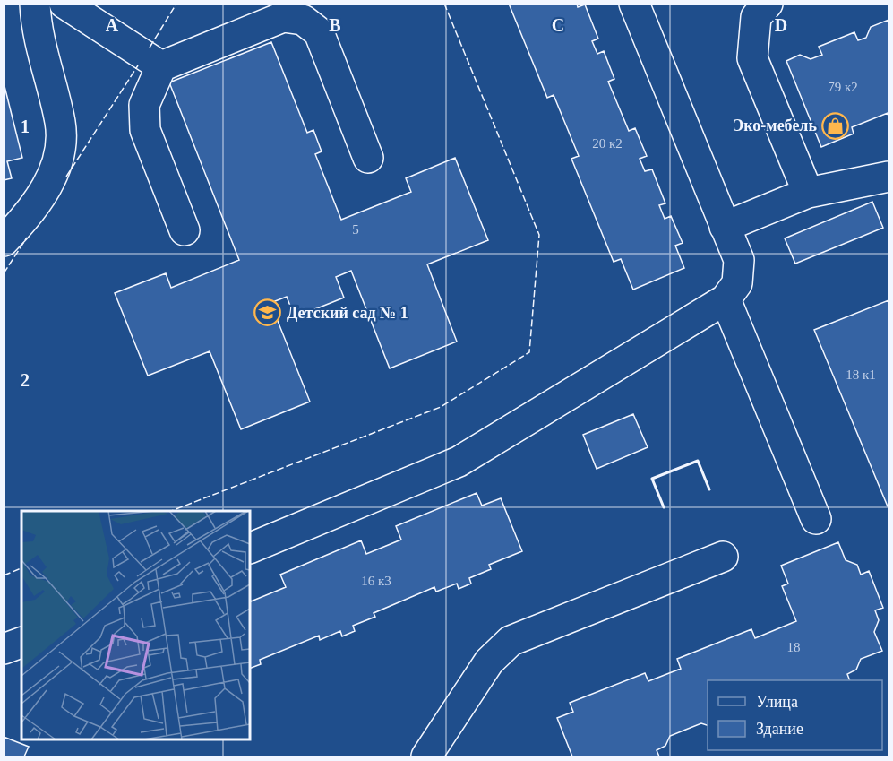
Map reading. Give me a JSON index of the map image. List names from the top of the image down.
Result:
{
  "places": {
    "shop": ["Эко-мебель"],
    "school or university": ["Детский сад № 1"]
  },
  "house_numbers": [
    "79 к2",
    "20 к2",
    "5",
    "18 к1",
    "16 к3",
    "18"
  ],
  "legend": ["Улица", "Здание"],
  "grid": {
    "columns": [
      "A",
      "B",
      "C",
      "D"
    ],
    "rows": ["1", "2"]
  }
}
